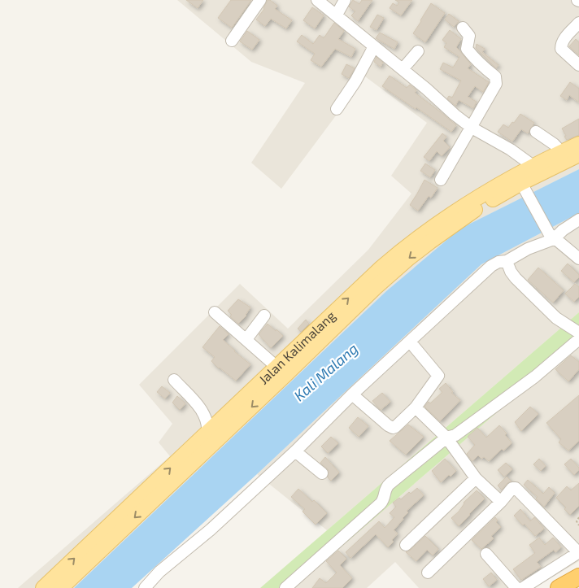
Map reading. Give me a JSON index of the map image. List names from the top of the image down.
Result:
{
  "streets": {
    "main road": ["Jalan Kalimalang"]
  },
  "water": ["Kali Malang"]
}
